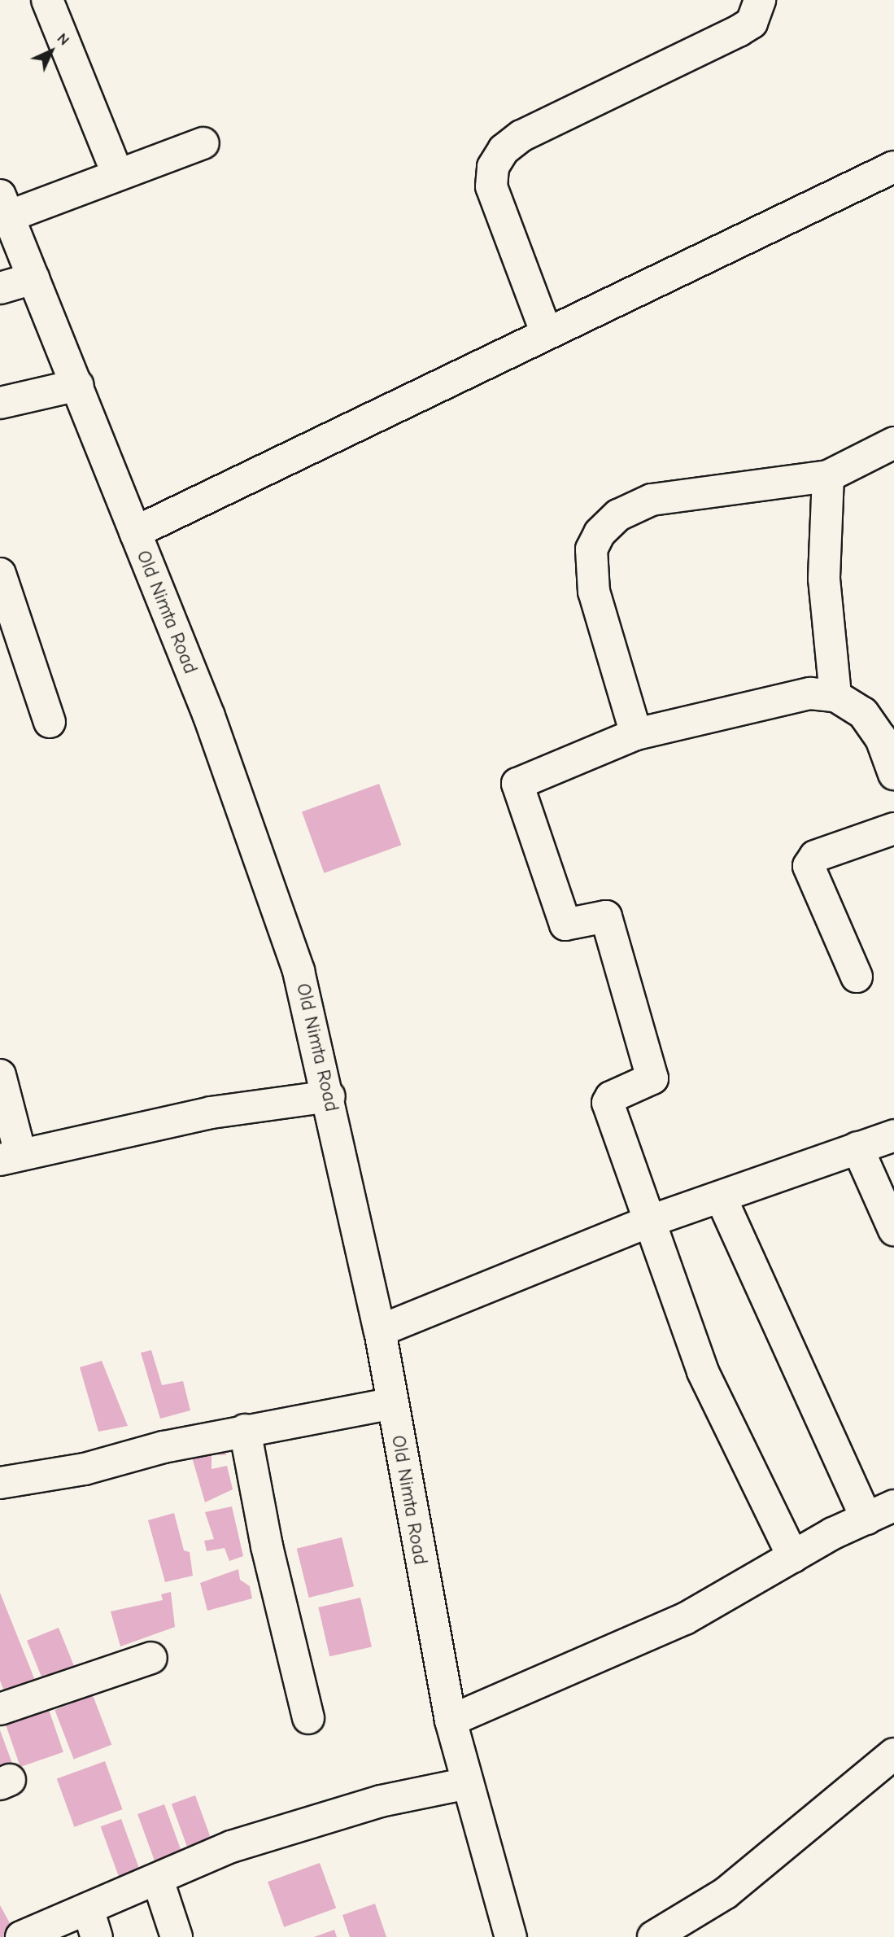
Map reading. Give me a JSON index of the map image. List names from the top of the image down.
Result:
{
  "streets": {
    "street": ["Old Nimta Road"]
  },
  "north": "top right"
}
